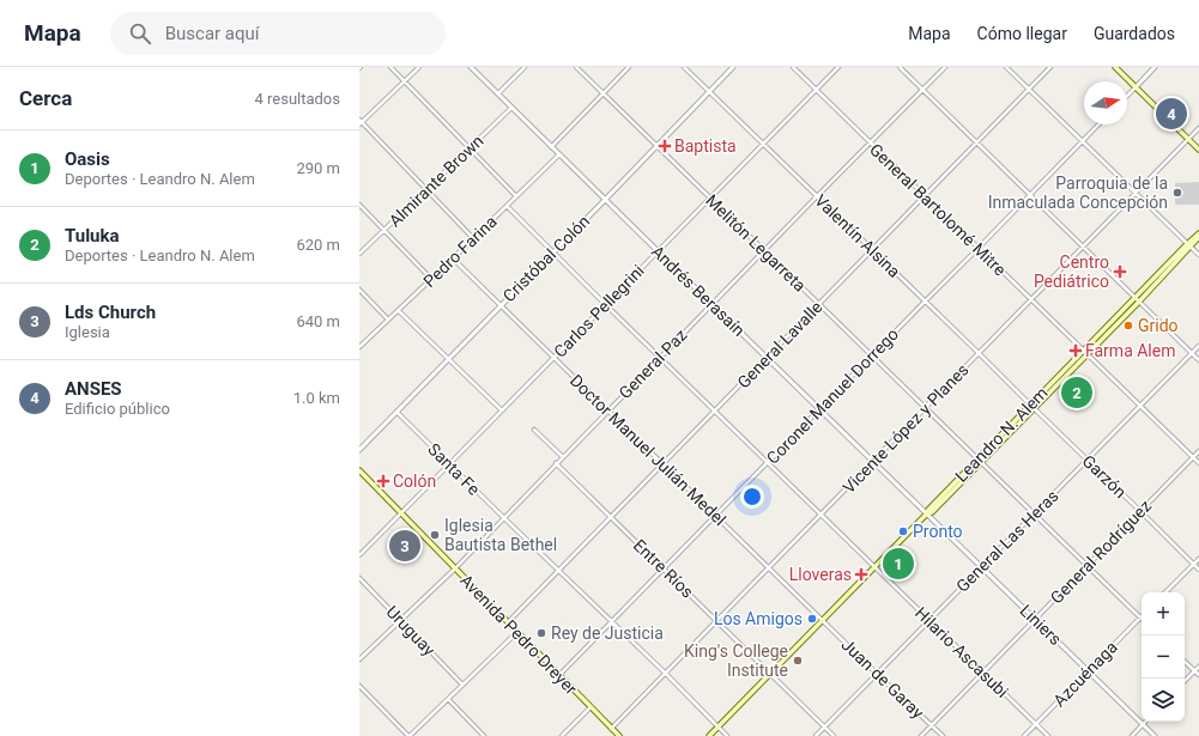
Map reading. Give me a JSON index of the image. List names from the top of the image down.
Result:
{
  "streets": {
    "main road": ["Leandro N. Alem", "Avenida Pedro Dreyer"],
    "street": [
      "Almirante Brown",
      "General Bartolomé Mitre",
      "Valentín Alsina",
      "Melitón Legarreta",
      "Pedro Farina",
      "Cristóbal Colón",
      "Andrés Berasaín",
      "Carlos Pellegrini",
      "General Lavalle",
      "General Paz",
      "Coronel Manuel Dorrego",
      "Vicente López y Planes",
      "Doctor Manuel Julián Medel",
      "Santa Fe",
      "Garzón",
      "General Las Heras",
      "General Rodríguez",
      "Entre Ríos",
      "Liniers",
      "Uruguay",
      "Hilario Ascasubi",
      "Azcuénaga",
      "Juan de Garay"
    ]
  },
  "crossings": [
    ["Almirante Brown", "Andrés Berasaín"],
    ["General Bartolomé Mitre", "Carlos Pellegrini"],
    ["General Bartolomé Mitre", "General Lavalle"],
    ["General Bartolomé Mitre", "General Paz"],
    ["General Bartolomé Mitre", "Coronel Manuel Dorrego"],
    ["General Bartolomé Mitre", "Vicente López y Planes"],
    ["General Bartolomé Mitre", "Leandro N. Alem"],
    ["General Bartolomé Mitre", "General Las Heras"],
    ["General Bartolomé Mitre", "General Rodríguez"],
    ["Valentín Alsina", "Cristóbal Colón"],
    ["Valentín Alsina", "Carlos Pellegrini"],
    ["Valentín Alsina", "General Lavalle"],
    ["Valentín Alsina", "General Paz"],
    ["Valentín Alsina", "Coronel Manuel Dorrego"],
    ["Valentín Alsina", "Vicente López y Planes"],
    ["Valentín Alsina", "Leandro N. Alem"],
    ["Valentín Alsina", "Garzón"],
    ["Melitón Legarreta", "Cristóbal Colón"],
    ["Melitón Legarreta", "Carlos Pellegrini"],
    ["Melitón Legarreta", "General Lavalle"],
    ["Melitón Legarreta", "General Paz"],
    ["Melitón Legarreta", "Coronel Manuel Dorrego"],
    ["Melitón Legarreta", "Vicente López y Planes"],
    ["Melitón Legarreta", "Leandro N. Alem"],
    ["Melitón Legarreta", "General Las Heras"],
    ["Melitón Legarreta", "General Rodríguez"],
    ["Melitón Legarreta", "Azcuénaga"],
    ["Pedro Farina", "Andrés Berasaín"],
    ["Pedro Farina", "Doctor Manuel Julián Medel"],
    ["Pedro Farina", "Hilario Ascasubi"],
    ["Cristóbal Colón", "Andrés Berasaín"],
    ["Cristóbal Colón", "Doctor Manuel Julián Medel"],
    ["Cristóbal Colón", "Santa Fe"],
    ["Cristóbal Colón", "Hilario Ascasubi"],
    ["Andrés Berasaín", "Carlos Pellegrini"],
    ["Andrés Berasaín", "General Lavalle"],
    ["Andrés Berasaín", "General Paz"],
    ["Andrés Berasaín", "Coronel Manuel Dorrego"],
    ["Andrés Berasaín", "Vicente López y Planes"],
    ["Andrés Berasaín", "Leandro N. Alem"],
    ["Andrés Berasaín", "Liniers"],
    ["Carlos Pellegrini", "Doctor Manuel Julián Medel"],
    ["Carlos Pellegrini", "Santa Fe"],
    ["Carlos Pellegrini", "Avenida Pedro Dreyer"],
    ["Carlos Pellegrini", "Hilario Ascasubi"],
    ["General Lavalle", "Doctor Manuel Julián Medel"],
    ["General Lavalle", "Santa Fe"],
    ["General Lavalle", "Entre Ríos"],
    ["General Lavalle", "Avenida Pedro Dreyer"],
    ["General Lavalle", "Hilario Ascasubi"],
    ["General Paz", "Doctor Manuel Julián Medel"],
    ["General Paz", "Santa Fe"],
    ["General Paz", "Entre Ríos"],
    ["General Paz", "Uruguay"],
    ["General Paz", "Avenida Pedro Dreyer"],
    ["General Paz", "Hilario Ascasubi"],
    ["Coronel Manuel Dorrego", "Doctor Manuel Julián Medel"],
    ["Coronel Manuel Dorrego", "Santa Fe"],
    ["Coronel Manuel Dorrego", "Entre Ríos"],
    ["Coronel Manuel Dorrego", "Avenida Pedro Dreyer"],
    ["Coronel Manuel Dorrego", "Hilario Ascasubi"],
    ["Vicente López y Planes", "Doctor Manuel Julián Medel"],
    ["Vicente López y Planes", "Santa Fe"],
    ["Vicente López y Planes", "Entre Ríos"],
    ["Vicente López y Planes", "Avenida Pedro Dreyer"],
    ["Vicente López y Planes", "Hilario Ascasubi"],
    ["Leandro N. Alem", "Doctor Manuel Julián Medel"],
    ["Leandro N. Alem", "Santa Fe"],
    ["Leandro N. Alem", "Garzón"],
    ["Leandro N. Alem", "Entre Ríos"],
    ["Leandro N. Alem", "Liniers"],
    ["Leandro N. Alem", "Hilario Ascasubi"],
    ["Leandro N. Alem", "Juan de Garay"],
    ["Doctor Manuel Julián Medel", "Juan de Garay"],
    ["Garzón", "General Las Heras"],
    ["Garzón", "General Rodríguez"],
    ["General Las Heras", "Entre Ríos"],
    ["General Las Heras", "Liniers"],
    ["General Las Heras", "Hilario Ascasubi"],
    ["General Las Heras", "Juan de Garay"],
    ["General Rodríguez", "Liniers"],
    ["General Rodríguez", "Hilario Ascasubi"],
    ["General Rodríguez", "Juan de Garay"],
    ["Liniers", "Azcuénaga"],
    ["Hilario Ascasubi", "Azcuénaga"]
  ],
  "places": {
    "health": [
      "Baptista",
      "Centro Pediátrico",
      "Farma Alem",
      "Colón",
      "Lloveras"
    ],
    "other": [
      "Parroquia de la Inmaculada Concepción",
      "Grido",
      "Pronto",
      "Iglesia Bautista Bethel",
      "Los Amigos",
      "Rey de Justicia",
      "King's College Institute"
    ]
  },
  "north": "right",
  "page": {
    "header": "Mapa",
    "search": "Buscar aquí",
    "nav": ["Mapa", "Cómo llegar", "Guardados"],
    "heading": ["Cerca", "4 resultados"],
    "pins": [
      "4",
      "2",
      "3",
      "1"
    ],
    "list": [
      {
        "mark": "1",
        "name": "Oasis",
        "note": "Deportes · Leandro N. Alem",
        "value": "290 m"
      },
      {
        "mark": "2",
        "name": "Tuluka",
        "note": "Deportes · Leandro N. Alem",
        "value": "620 m"
      },
      {
        "mark": "3",
        "name": "Lds Church",
        "note": "Iglesia",
        "value": "640 m"
      },
      {
        "mark": "4",
        "name": "ANSES",
        "note": "Edificio público",
        "value": "1.0 km"
      }
    ],
    "map_buttons": ["+", "−"]
  }
}
